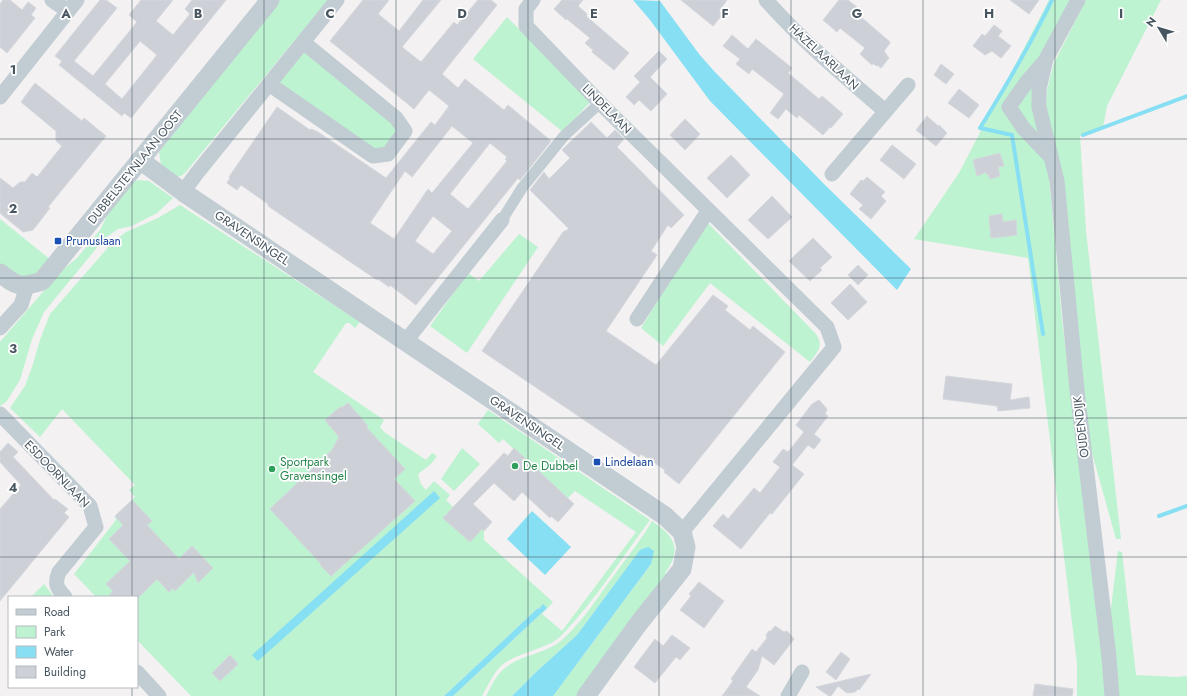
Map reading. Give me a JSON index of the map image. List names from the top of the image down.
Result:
{
  "streets": {
    "street": [
      "HAZELAARLAAN",
      "LINDELAAN",
      "DUBBELSTEYNLAAN OOST",
      "GRAVENSINGEL",
      "OUDENDIJK",
      "ESDOORNLAAN"
    ]
  },
  "crossings": [
    ["LINDELAAN", "GRAVENSINGEL"],
    ["DUBBELSTEYNLAAN OOST", "GRAVENSINGEL"]
  ],
  "places": {
    "transit": ["Prunuslaan", "Lindelaan"],
    "other": ["De Dubbel", "Sportpark Gravensingel"]
  },
  "legend": [
    "Road",
    "Park",
    "Water",
    "Building"
  ],
  "north": "top left",
  "grid": {
    "columns": [
      "A",
      "B",
      "C",
      "D",
      "E",
      "F",
      "G",
      "H",
      "I"
    ],
    "rows": [
      "1",
      "2",
      "3",
      "4"
    ]
  }
}
